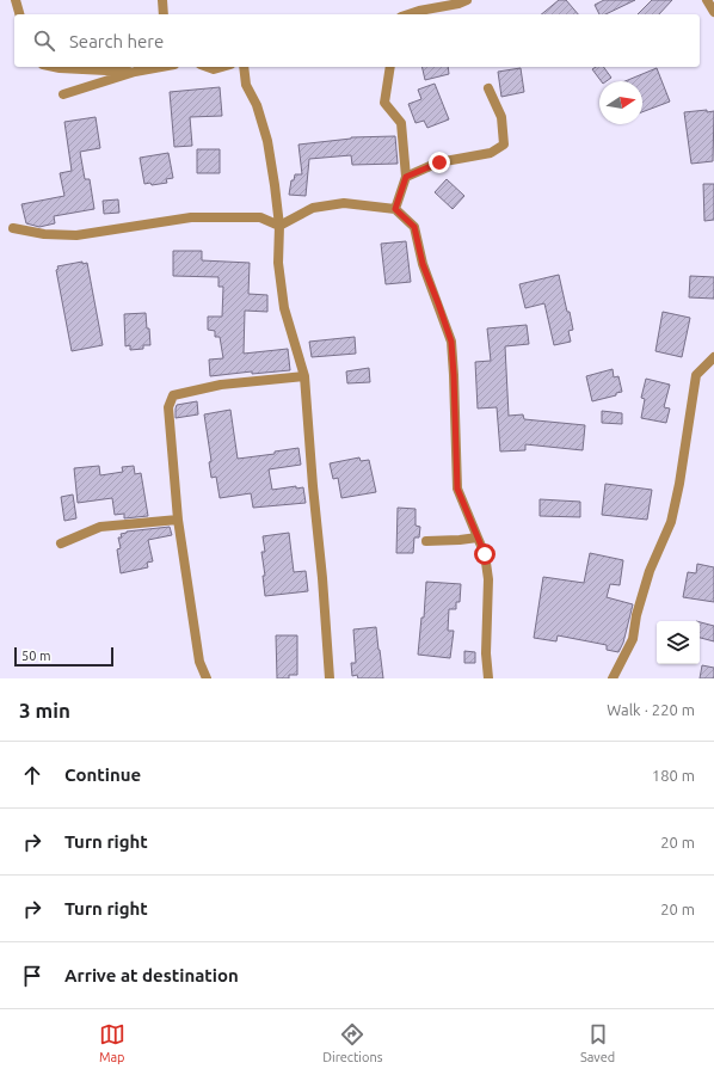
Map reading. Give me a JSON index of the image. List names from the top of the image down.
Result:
{
  "scale_bar": "50 m",
  "north": "right",
  "page": {
    "search": "Search here",
    "scale": "50 m",
    "heading": ["3 min", "Walk · 220 m"],
    "list": [
      ["Continue", "180 m"],
      ["Turn right", "20 m"],
      ["Turn right", "20 m"],
      "Arrive at destination"
    ],
    "nav": ["Map", "Directions", "Saved"]
  }
}
